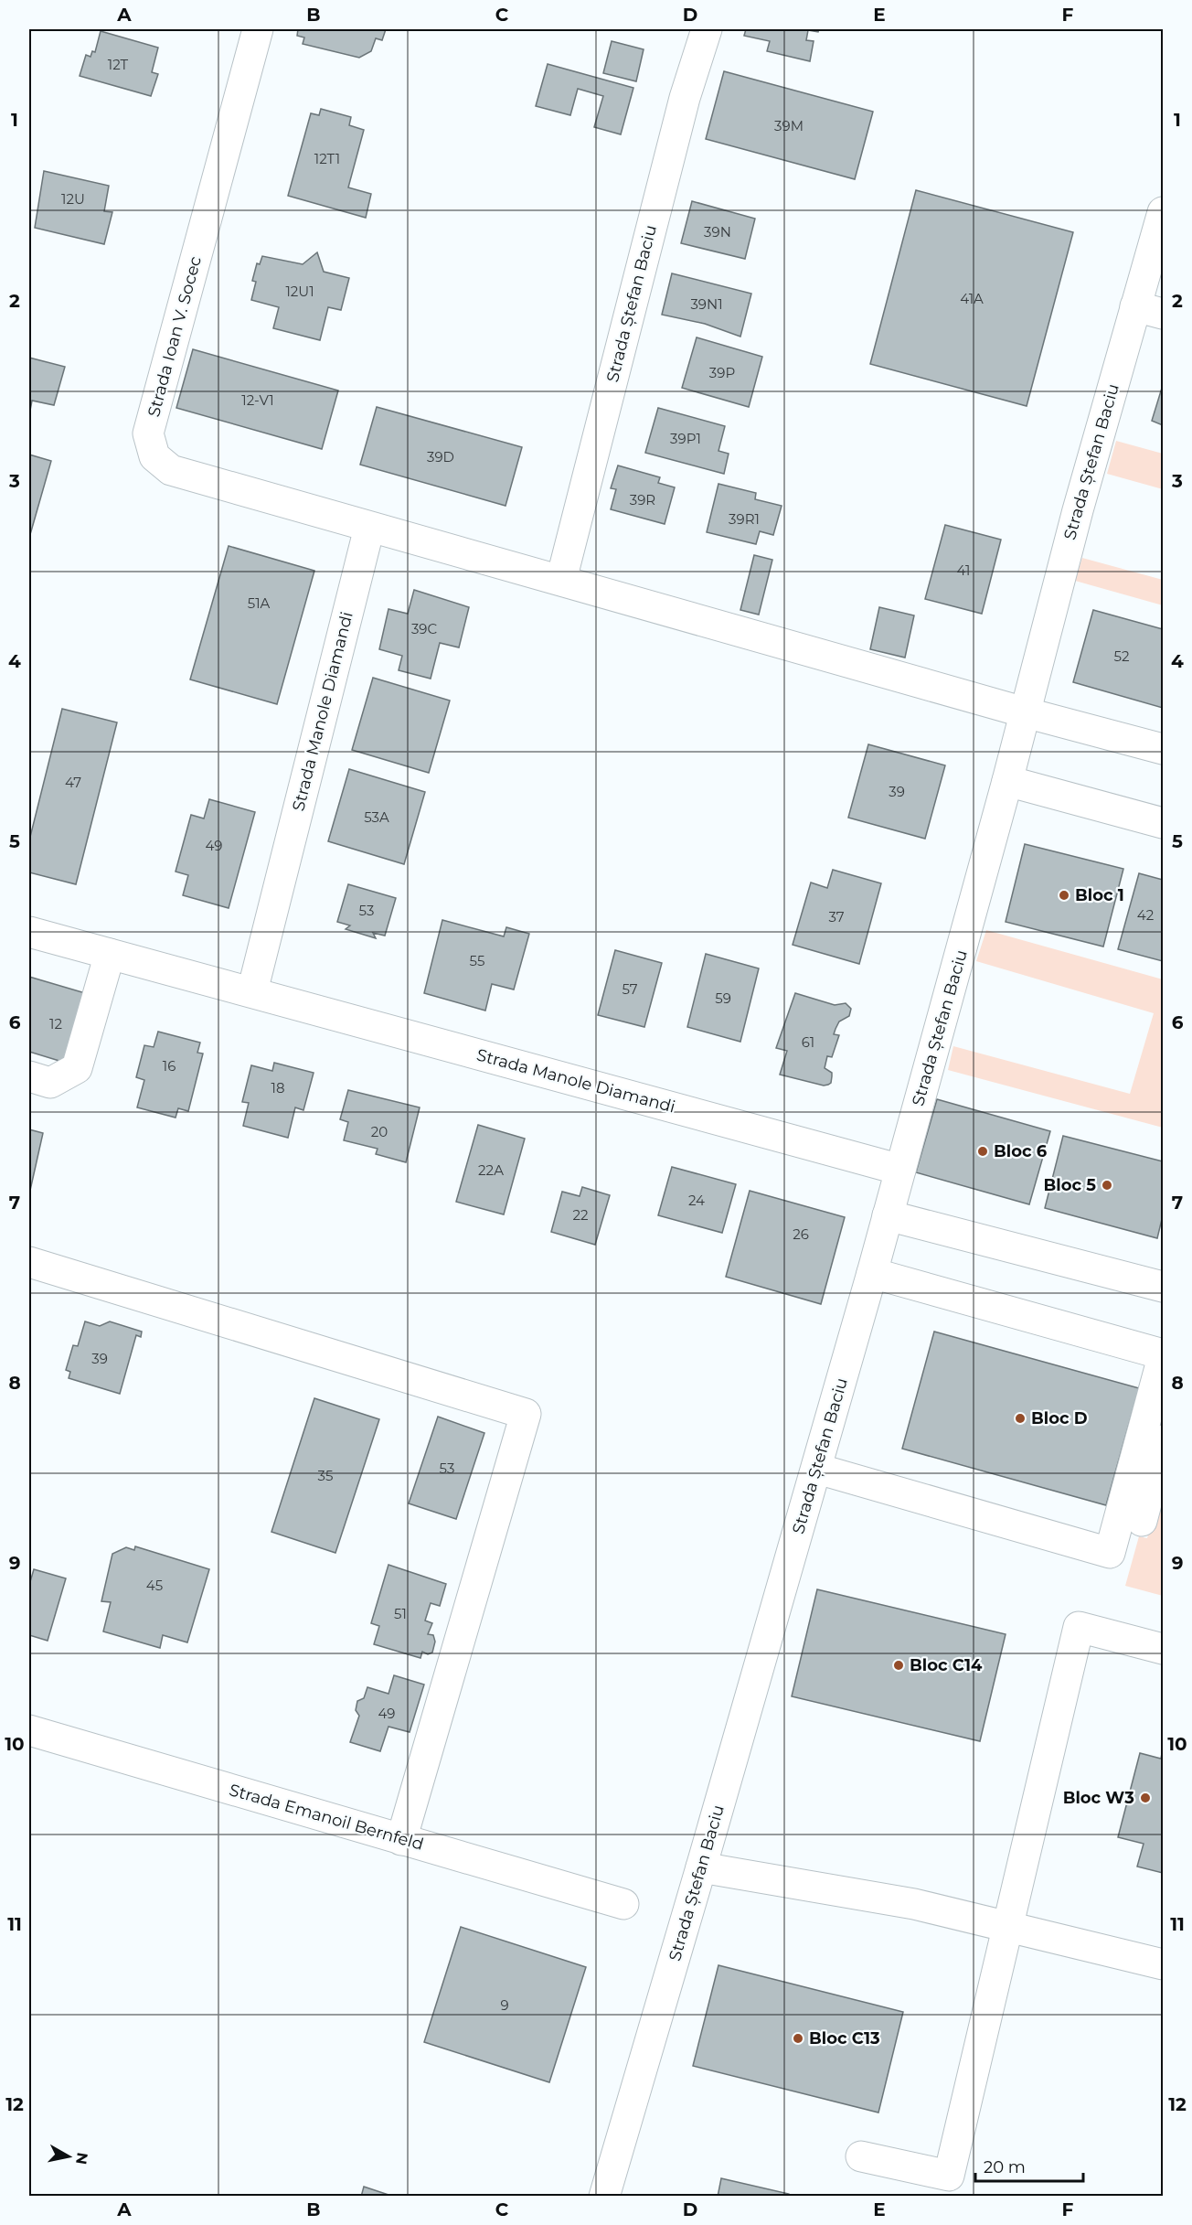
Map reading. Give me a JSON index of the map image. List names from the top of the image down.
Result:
{
  "streets": {
    "street": [
      "Strada Ștefan Baciu",
      "Strada Ioan V. Socec",
      "Strada Manole Diamandi",
      "Strada Emanoil Bernfeld"
    ]
  },
  "crossings": [
    ["Strada Ștefan Baciu", "Strada Manole Diamandi"],
    ["Strada Ioan V. Socec", "Strada Manole Diamandi"]
  ],
  "places": [
    "Bloc 1",
    "Bloc 6",
    "Bloc 5",
    "Bloc D",
    "Bloc C14",
    "Bloc W3",
    "Bloc C13"
  ],
  "house_numbers": [
    "12T",
    "39M",
    "12T1",
    "12U",
    "39N",
    "12U1",
    "41A",
    "39N1",
    "39P",
    "12-V1",
    "39P1",
    "39D",
    "39R",
    "39R1",
    "41",
    "51A",
    "39C",
    "52",
    "47",
    "39",
    "53A",
    "49",
    "53",
    "42",
    "37",
    "55",
    "57",
    "59",
    "12",
    "61",
    "16",
    "18",
    "20",
    "22A",
    "24",
    "22",
    "26",
    "39",
    "53",
    "35",
    "45",
    "51",
    "49",
    "9"
  ],
  "scale_bar": "20 m",
  "north": "right",
  "grid": {
    "columns": [
      "A",
      "B",
      "C",
      "D",
      "E",
      "F"
    ],
    "rows": [
      "1",
      "2",
      "3",
      "4",
      "5",
      "6",
      "7",
      "8",
      "9",
      "10",
      "11",
      "12"
    ]
  }
}
